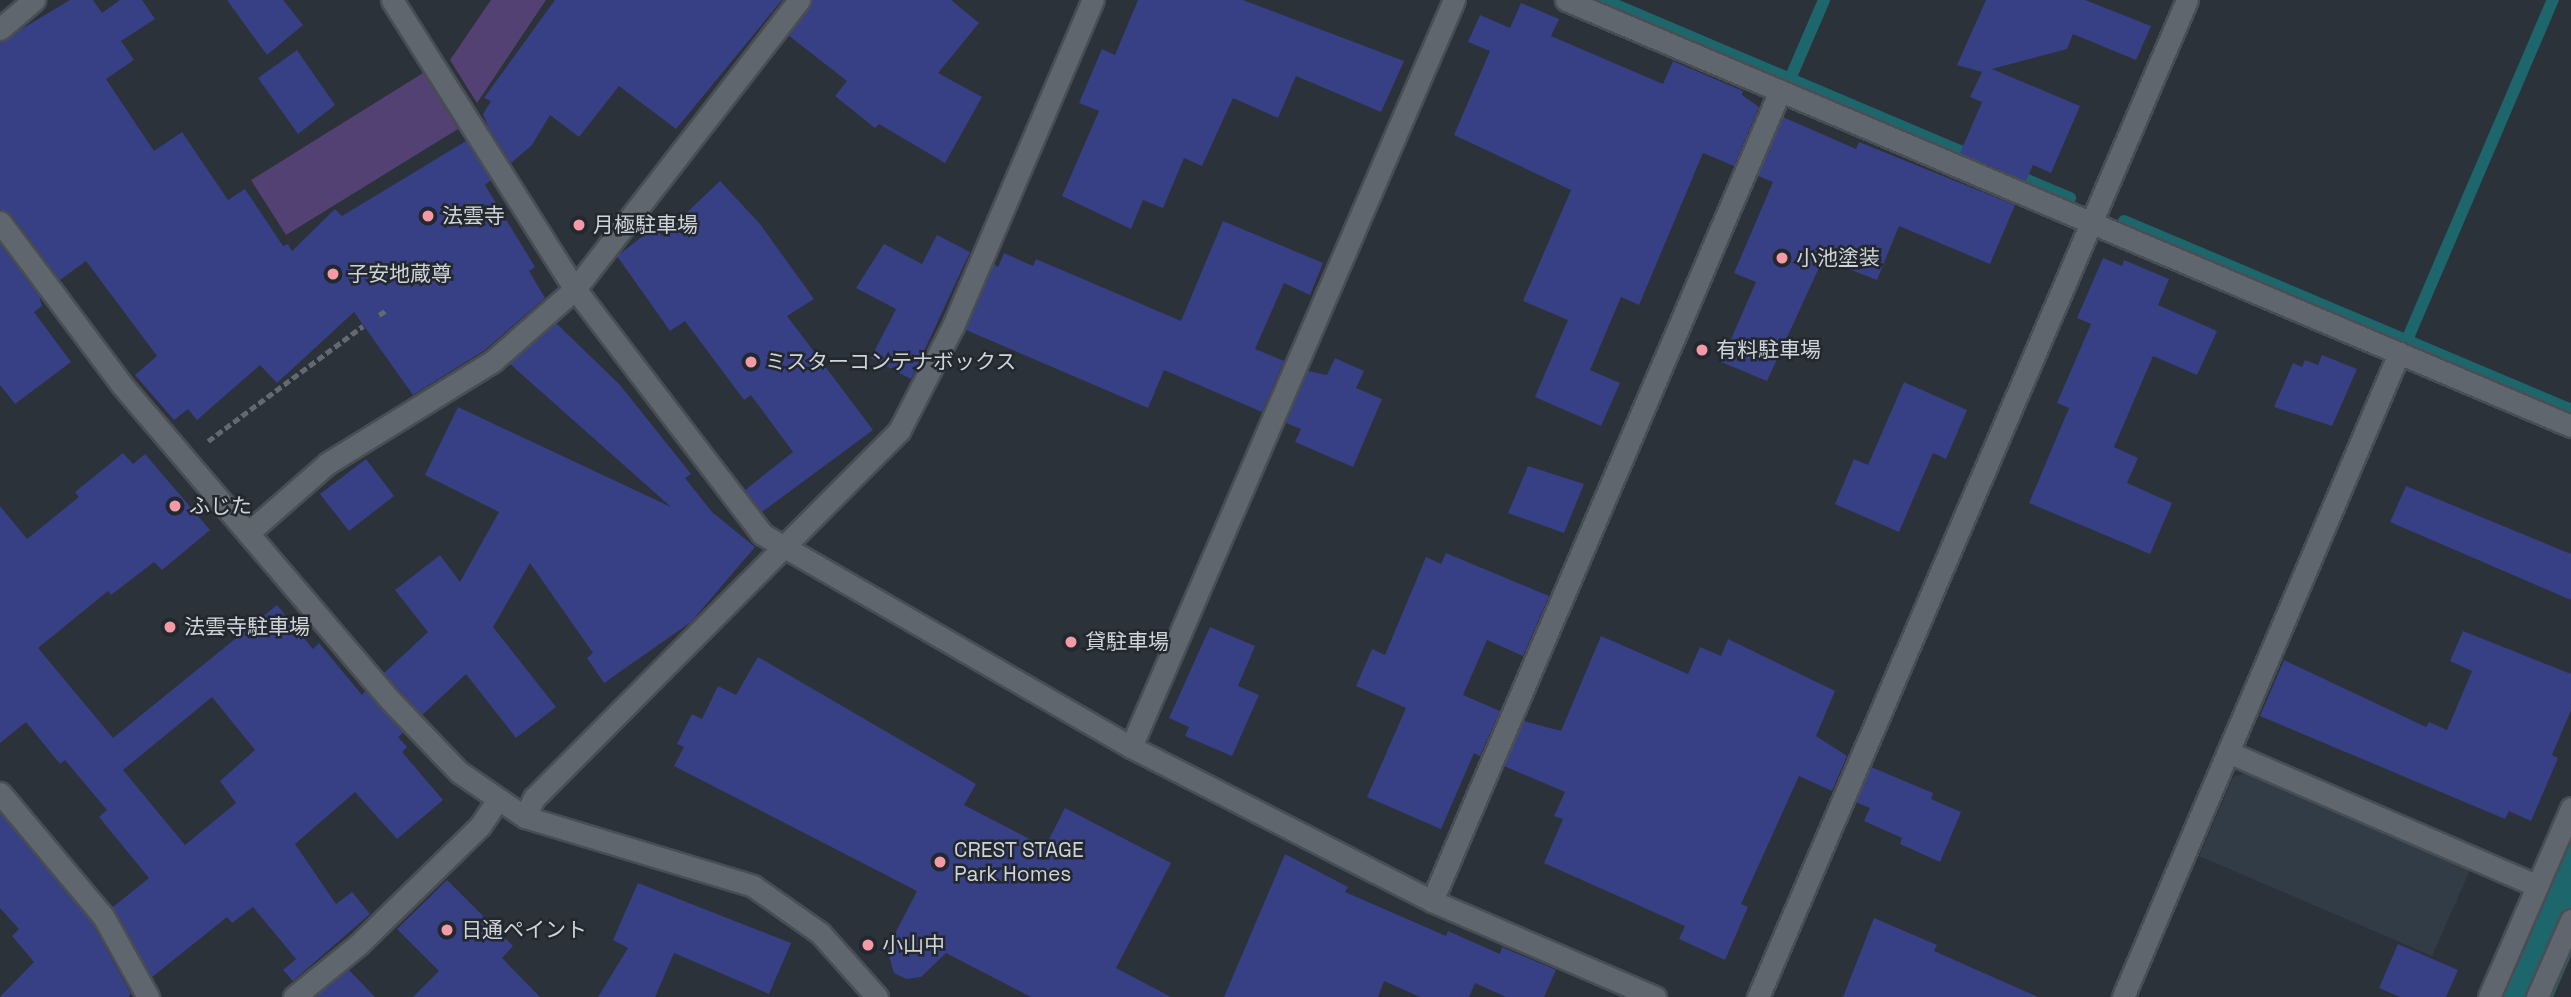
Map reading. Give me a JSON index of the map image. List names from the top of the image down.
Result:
{
  "places": [
    "法雲寺",
    "月極駐車場",
    "小池塗装",
    "子安地蔵尊",
    "有料駐車場",
    "ミスターコンテナボックス",
    "ふじた",
    "法雲寺駐車場",
    "貸駐車場",
    "CREST STAGE Park Homes",
    "日通ペイント",
    "小山中"
  ]
}
